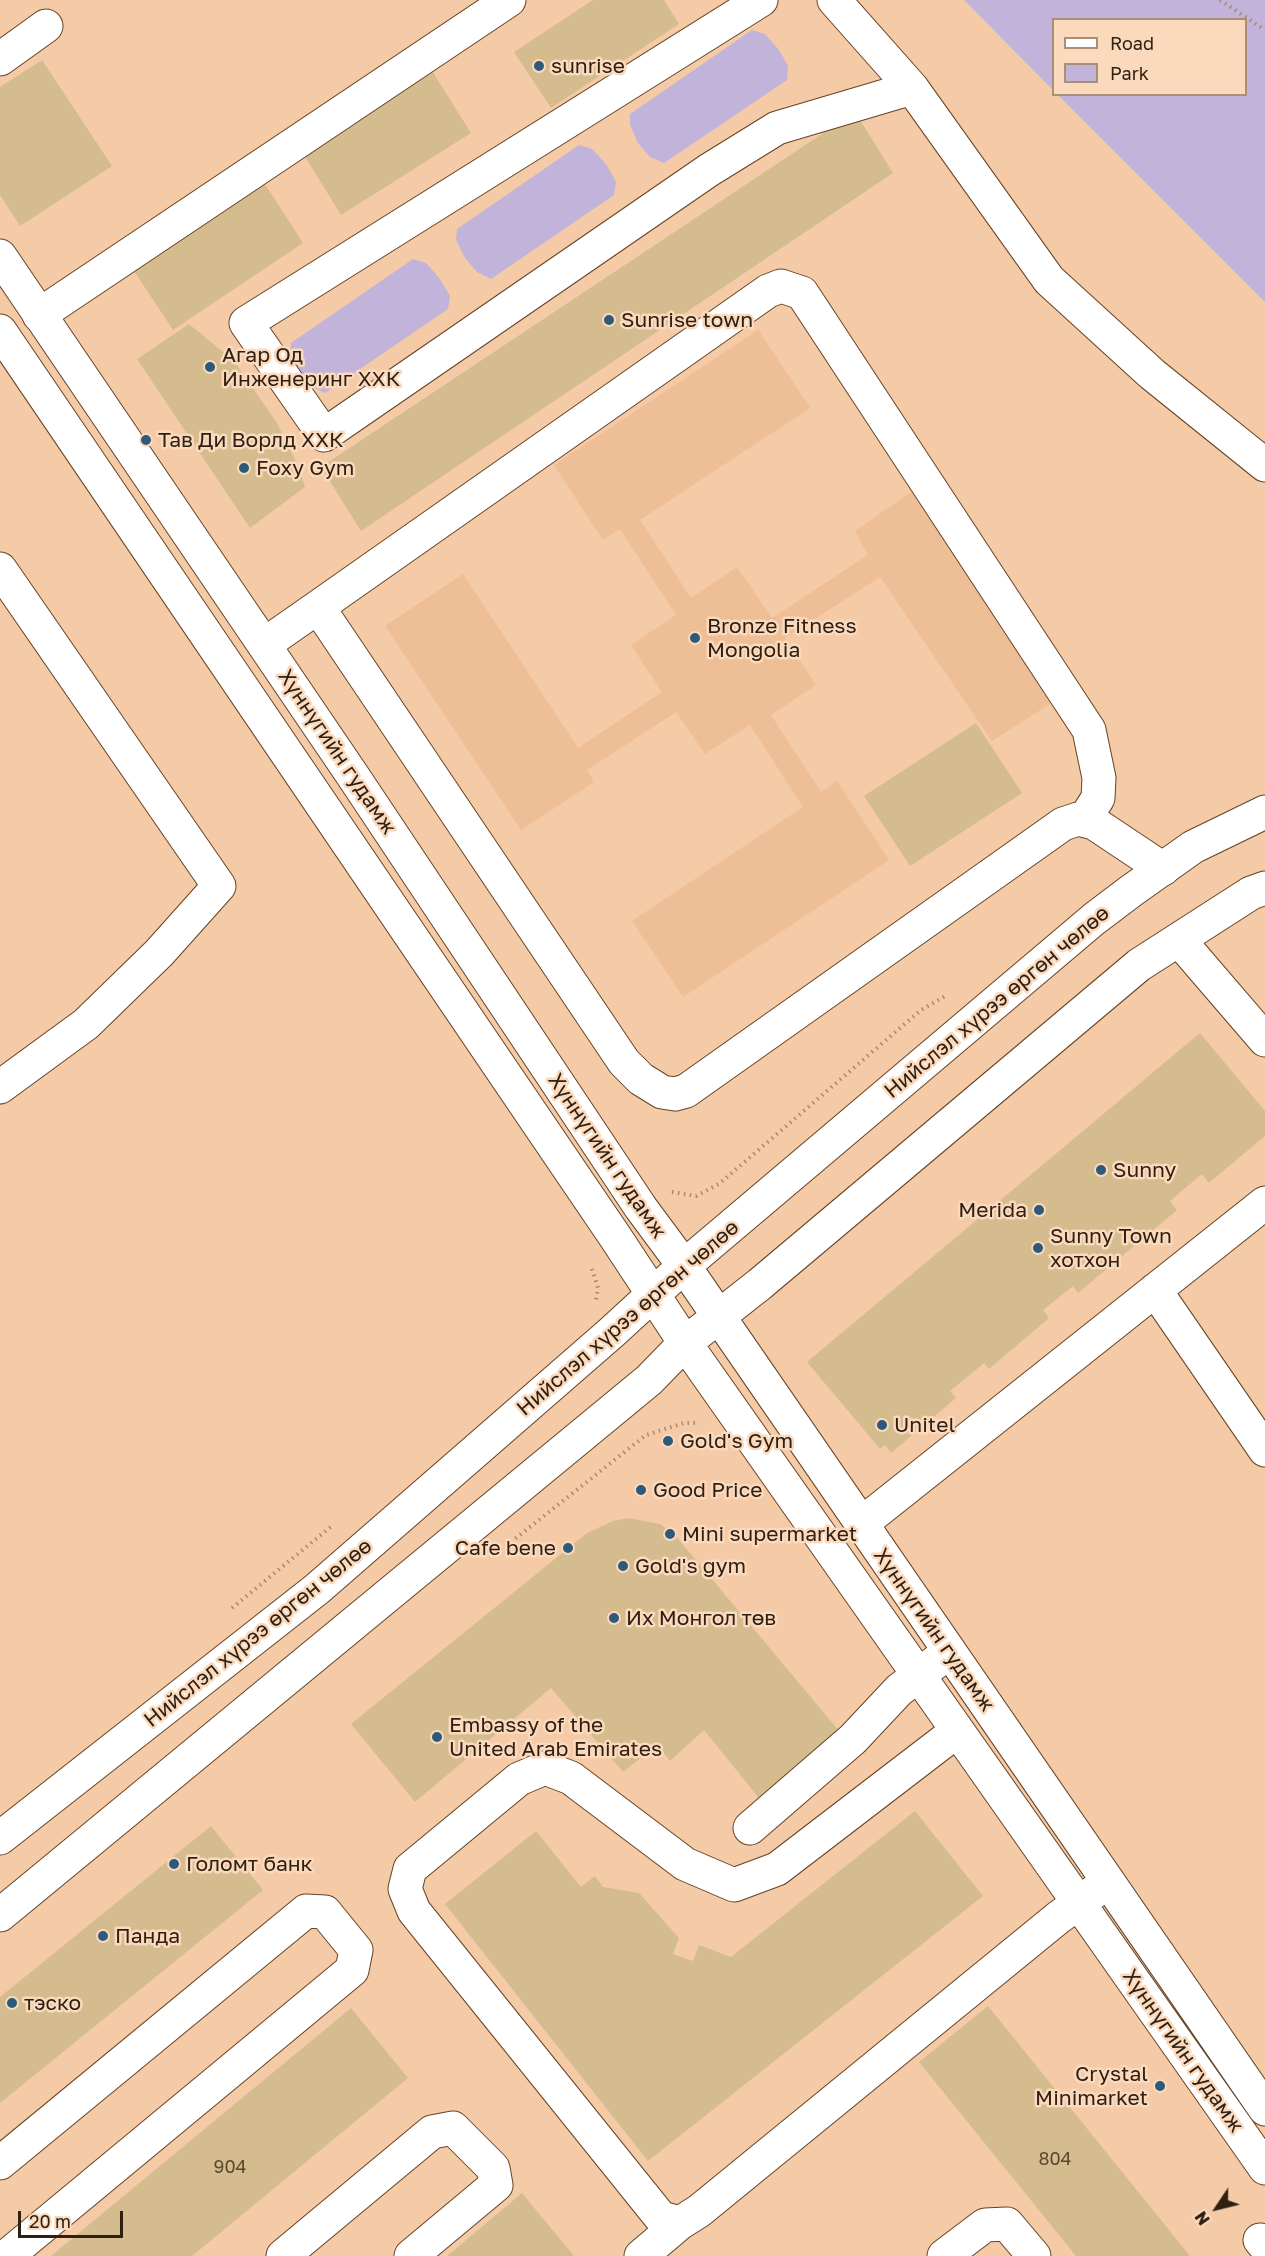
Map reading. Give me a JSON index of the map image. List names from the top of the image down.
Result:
{
  "streets": {
    "main road": ["Хүннүгийн гудамж", "Нийслэл хүрээ өргөн чөлөө"]
  },
  "crossings": [
    ["Хүннүгийн гудамж", "Нийслэл хүрээ өргөн чөлөө"]
  ],
  "places": [
    "sunrise",
    "Sunrise town",
    "Агар Од Инженеринг ХХК",
    "Тав Ди Ворлд ХХК",
    "Foxy Gym",
    "Bronze Fitness Mongolia",
    "Sunny",
    "Merida",
    "Sunny Town хотхон",
    "Unitel",
    "Gold's Gym",
    "Good Price",
    "Mini supermarket",
    "Cafe bene",
    "Gold's gym",
    "Их Монгол төв",
    "Embassy of the United Arab Emirates",
    "Голомт банк",
    "Панда",
    "тэско",
    "Crystal Minimarket"
  ],
  "house_numbers": ["804", "904"],
  "legend": ["Road", "Park"],
  "scale_bar": "20 m",
  "north": "bottom left"
}
